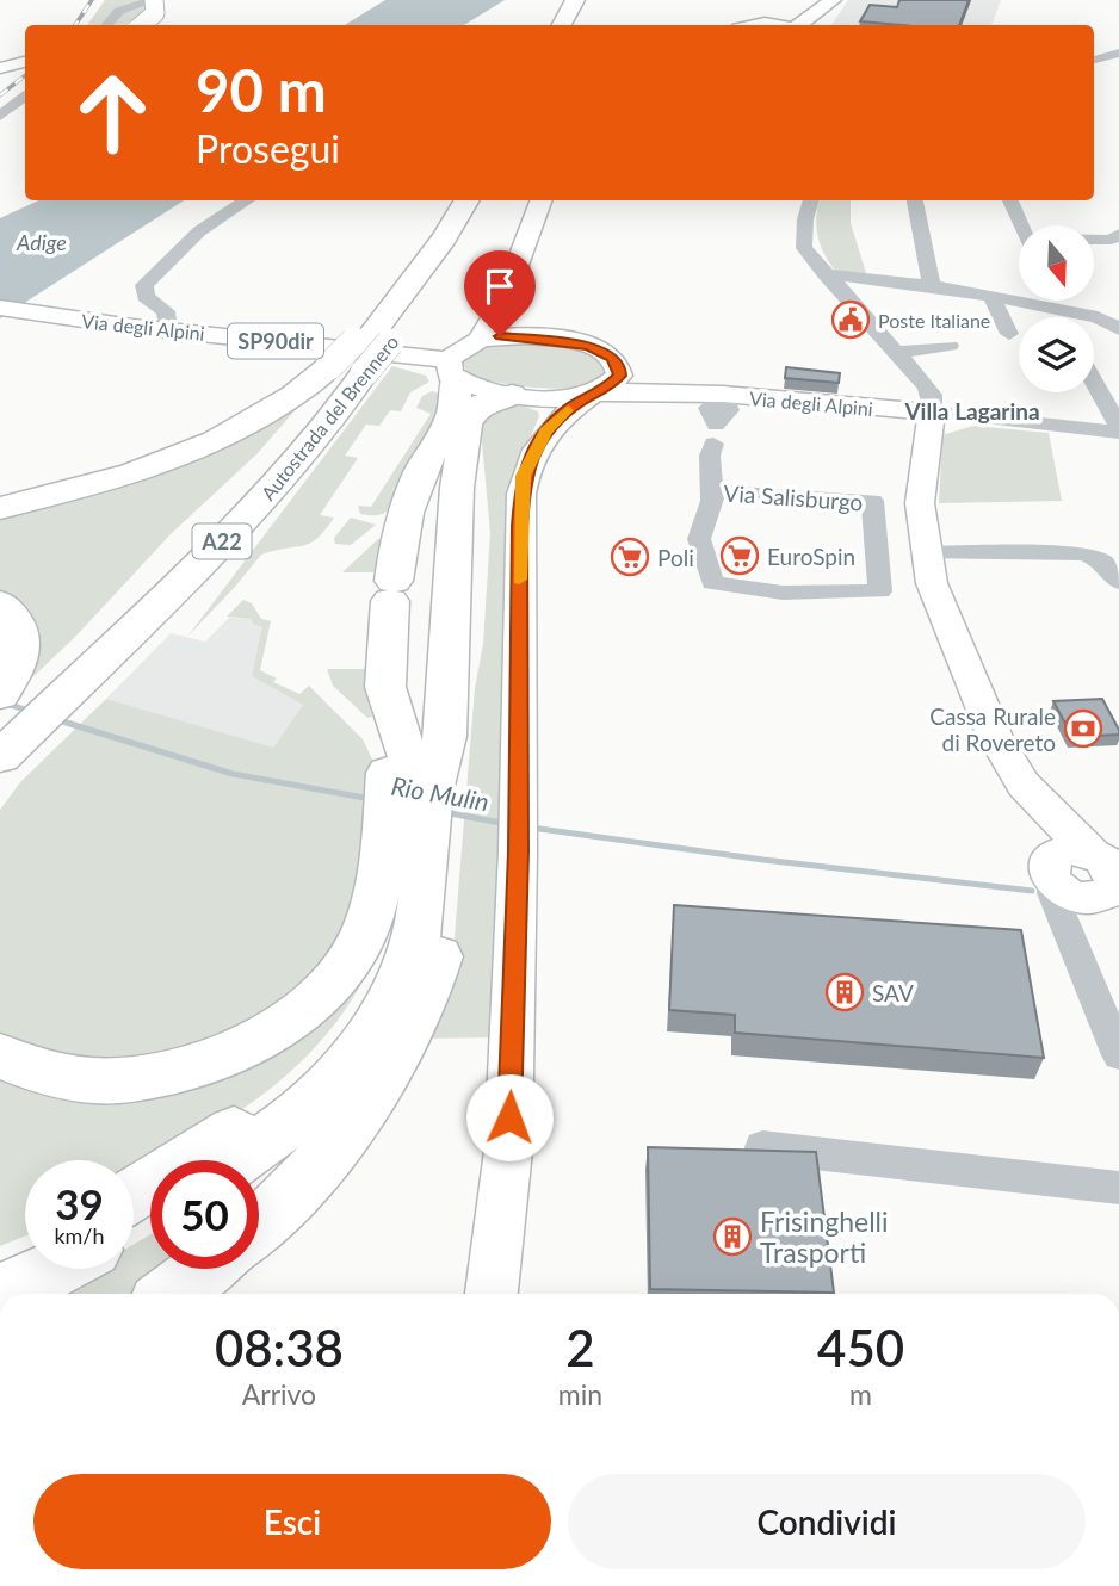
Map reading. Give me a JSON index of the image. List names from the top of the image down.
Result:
{
  "streets": {
    "highway": ["Autostrada del Brennero", "A22"],
    "main road": ["Via degli Alpini", "SP90dir"],
    "street": ["Via Salisburgo"]
  },
  "crossings": [
    ["Via degli Alpini", "Via Salisburgo"]
  ],
  "districts": ["Villa Lagarina"],
  "water": ["Adige", "Rio Mulin"],
  "places": {
    "public building": ["Poste Italiane"],
    "supermarket": ["EuroSpin", "Poli"],
    "bank": ["Cassa Rurale di Rovereto"],
    "building": ["SAV", "Frisinghelli Trasporti"]
  },
  "north": "bottom",
  "page": {
    "turn": ["90 m", "Prosegui"],
    "speed": "39 km/h",
    "limit": "50",
    "eta": [
      "08:38",
      "Arrivo",
      "2",
      "min",
      "450",
      "m"
    ],
    "buttons": ["Esci", "Condividi"]
  }
}
